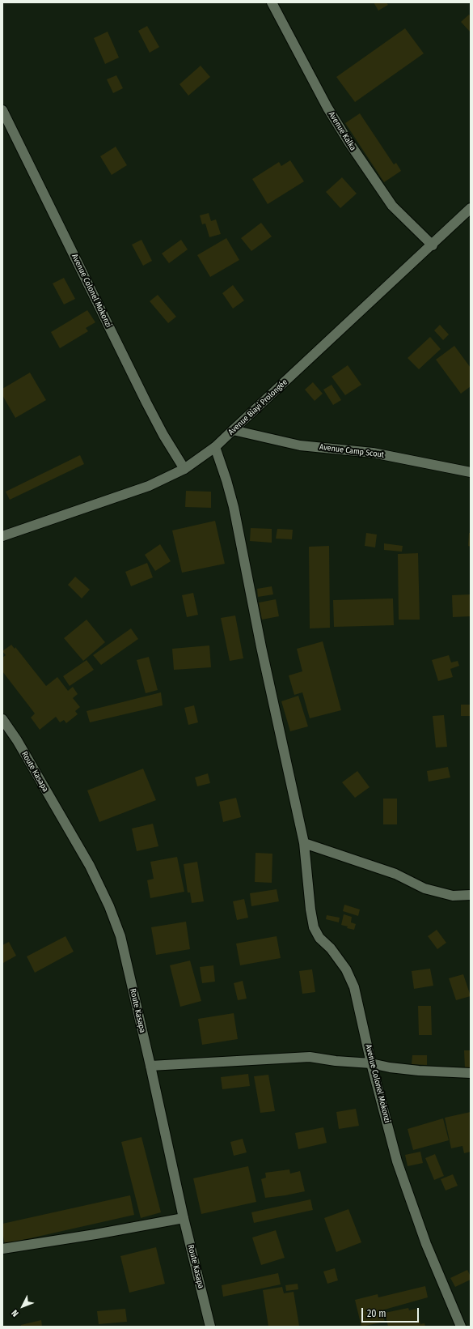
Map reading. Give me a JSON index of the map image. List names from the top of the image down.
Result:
{
  "streets": {
    "street": [
      "Avenue Kalka",
      "Avenue Colonel Mokonzi",
      "Avenue Biayi Prolongée",
      "Avenue Camp Scout",
      "Route Kasapa"
    ]
  },
  "crossings": [
    ["Avenue Kalka", "Avenue Biayi Prolongée"],
    ["Avenue Colonel Mokonzi", "Avenue Biayi Prolongée"],
    ["Avenue Biayi Prolongée", "Avenue Camp Scout"]
  ],
  "scale_bar": "20 m",
  "north": "bottom left"
}
